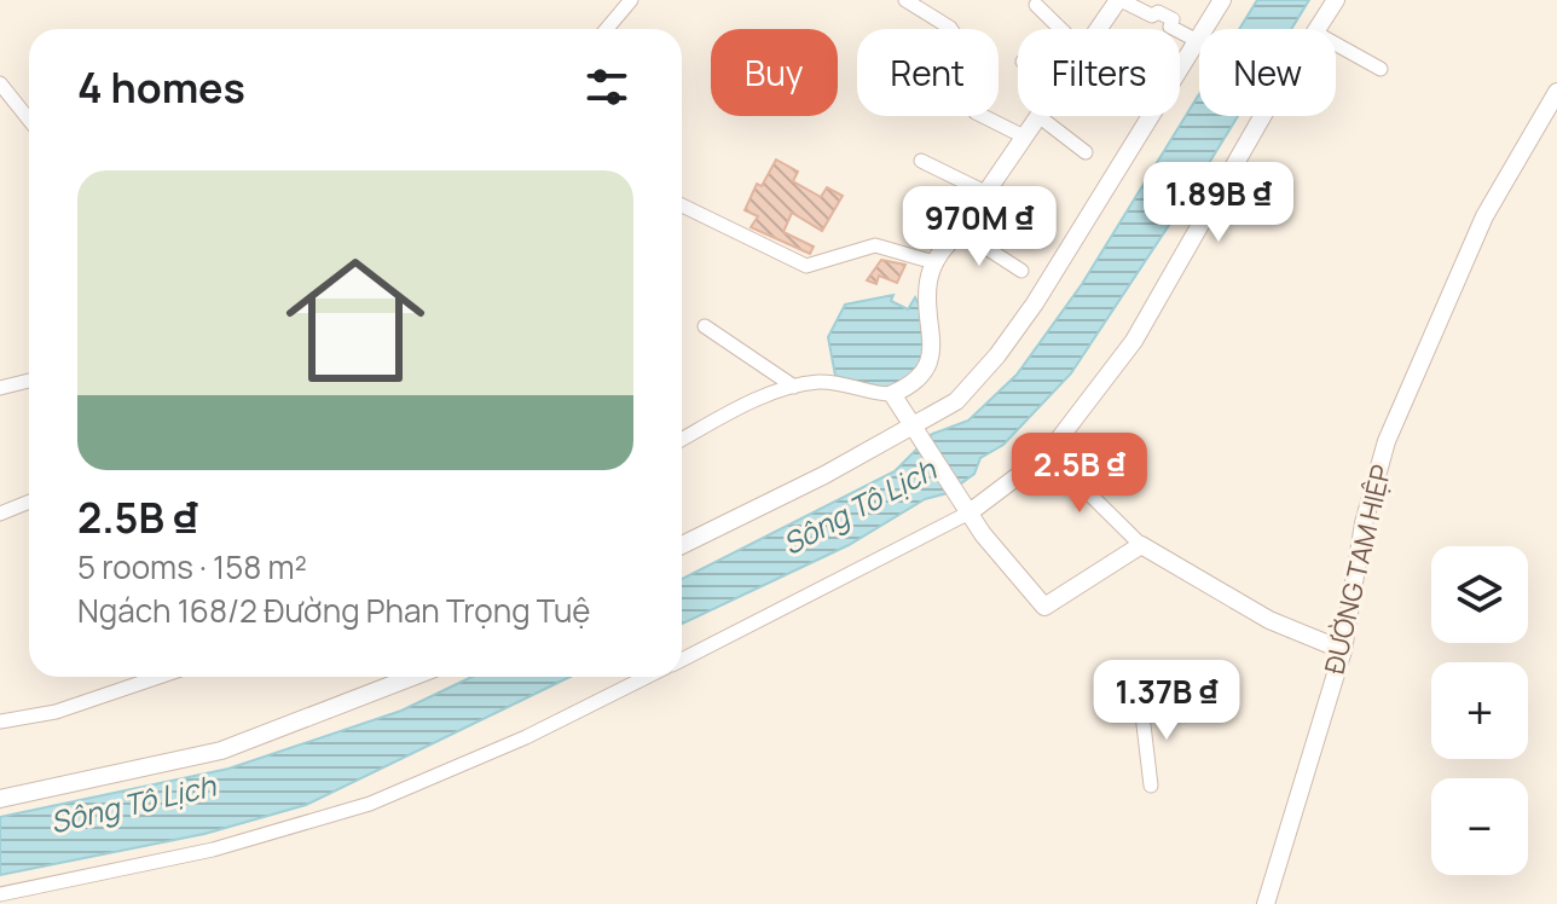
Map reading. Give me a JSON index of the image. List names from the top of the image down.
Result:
{
  "streets": {
    "street": ["ĐƯỜNG TAM HIỆP"]
  },
  "water": ["Sông Tô Lịch"],
  "page": {
    "chip": [
      "Buy",
      "Rent",
      "Filters",
      "New"
    ],
    "heading": "4 homes",
    "list": [
      {
        "name": "2.5B ₫",
        "note": "5 rooms · 158 m² · Ngách 168/2 Đường Phan Trọng Tuệ"
      }
    ],
    "price": [
      "1.89B ₫",
      "970M ₫",
      "2.5B ₫",
      "1.37B ₫"
    ],
    "map_buttons": ["+", "−"]
  }
}
